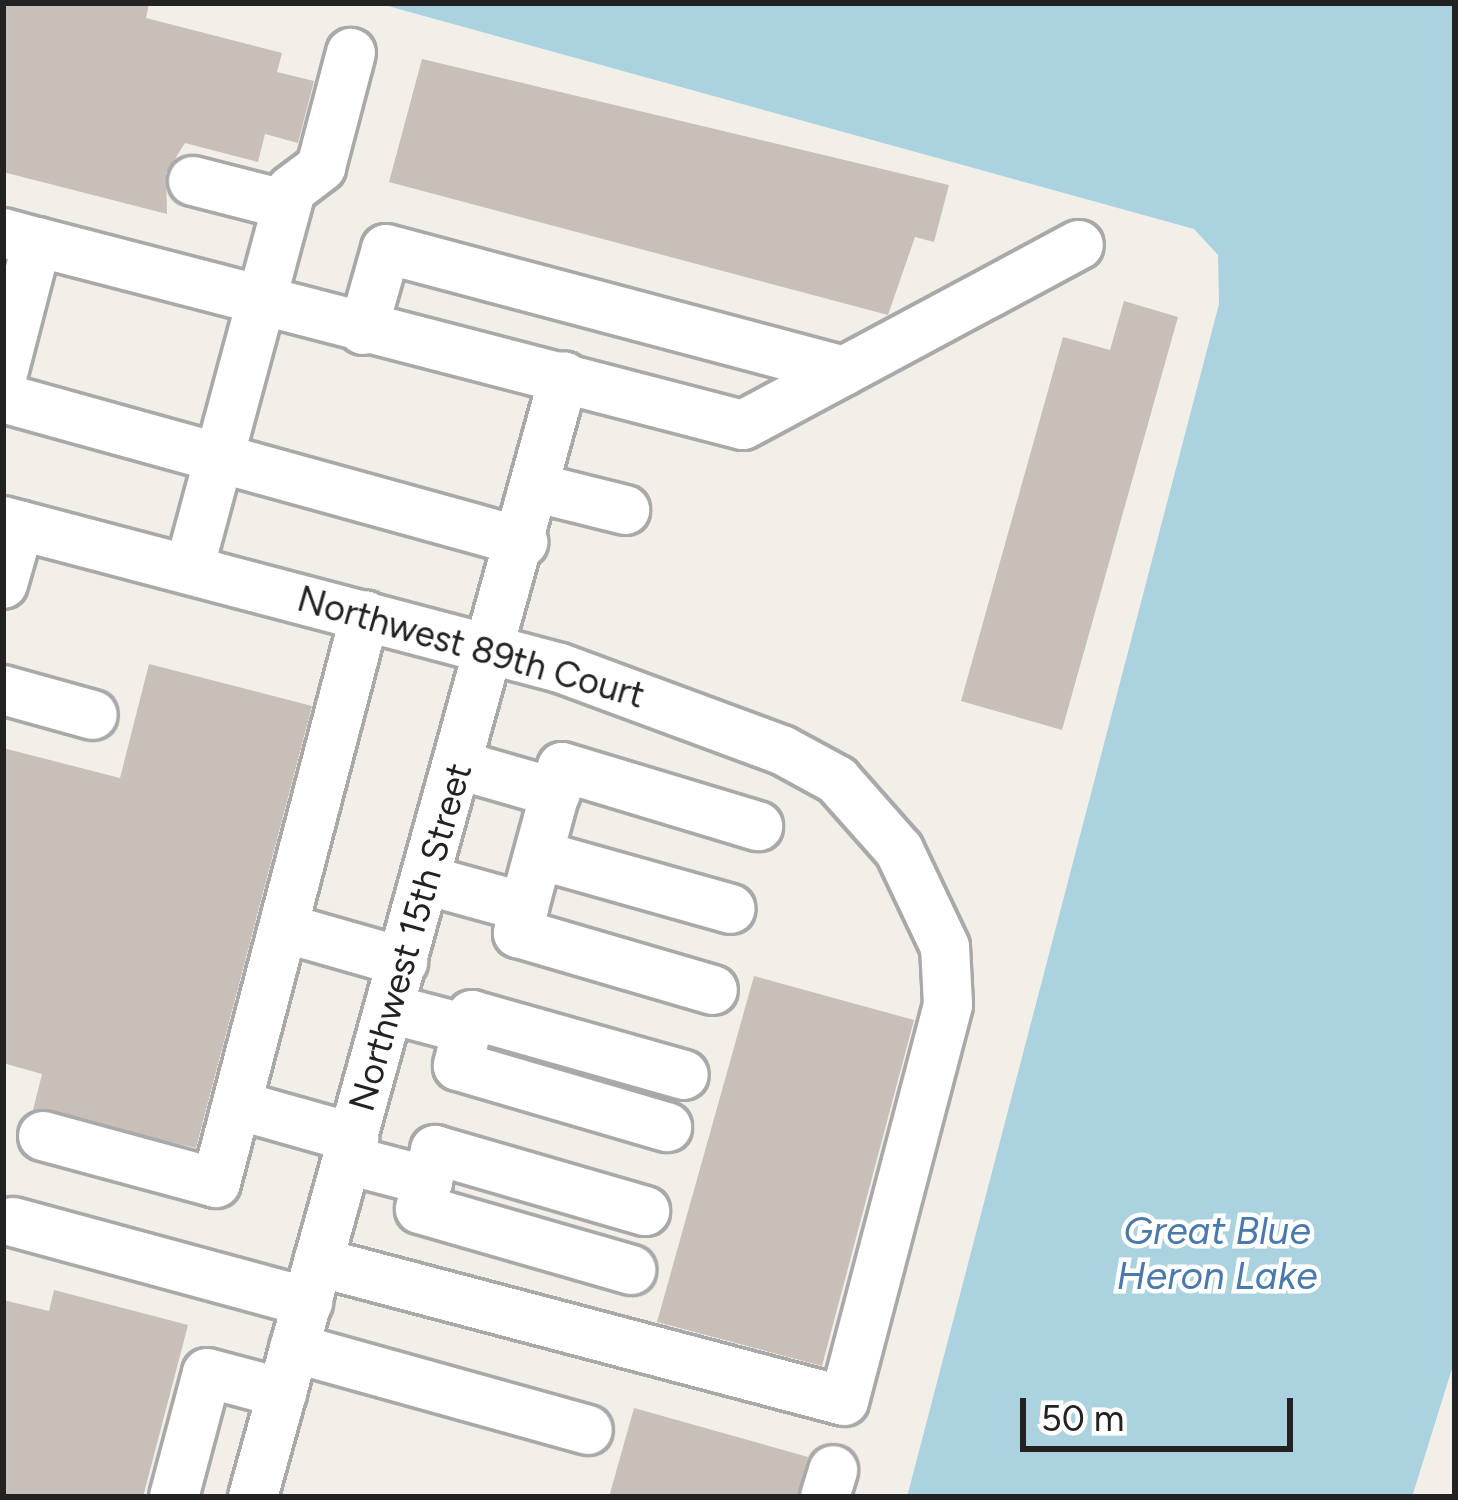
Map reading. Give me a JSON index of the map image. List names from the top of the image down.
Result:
{
  "streets": {
    "street": ["Northwest 89th Court", "Northwest 15th Street"]
  },
  "crossings": [
    ["Northwest 89th Court", "Northwest 15th Street"]
  ],
  "water": ["Great Blue Heron Lake"],
  "scale_bar": "50 m"
}
